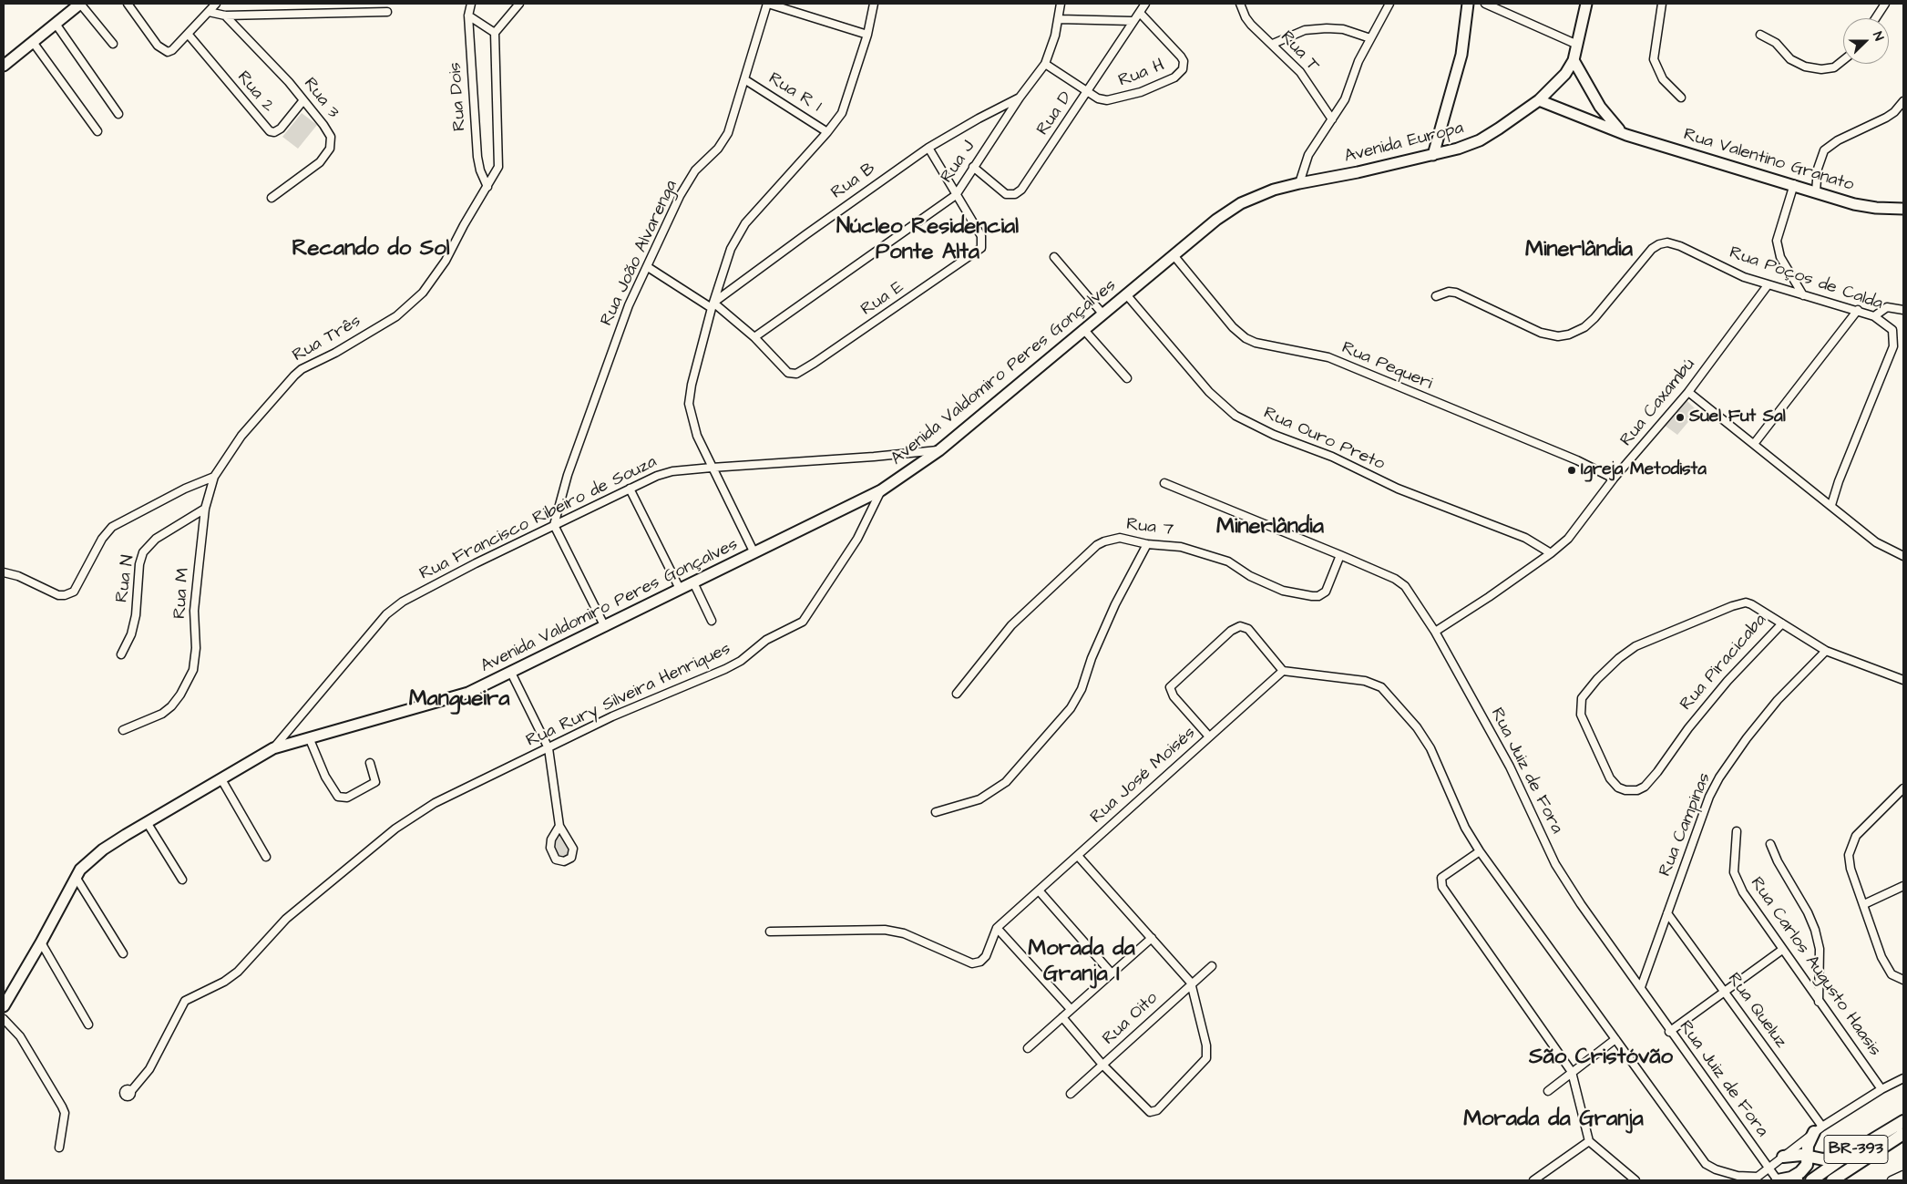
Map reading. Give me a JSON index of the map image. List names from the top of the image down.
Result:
{
  "streets": {
    "main road": ["BR-393"],
    "street": [
      "Rua T",
      "Rua H",
      "Rua 2",
      "Rua R 1",
      "Rua Dois",
      "Rua 3",
      "Rua D",
      "Avenida Europa",
      "Rua Valentino Granato",
      "Rua J",
      "Rua B",
      "Rua João Alvarenga",
      "Rua Poços de Calda",
      "Rua E",
      "Rua Três",
      "Rua Pequeri",
      "Avenida Valdomiro Peres Gonçalves",
      "Rua Caxambú",
      "Rua Ouro Preto",
      "Rua Francisco Ribeiro de Souza",
      "Rua 7",
      "Rua N",
      "Rua M",
      "Rua Piracicaba",
      "Rua Rury Silveira Henriques",
      "Rua Juiz de Fora",
      "Rua José Moisés",
      "Rua Campinas",
      "Rua Carlos Augusto Haasis",
      "Rua Queluz",
      "Rua Oito"
    ]
  },
  "crossings": [
    ["Rua H", "Rua D"],
    ["Rua H", "Rua J"],
    ["Rua 2", "Rua 3"],
    ["Rua R 1", "Rua João Alvarenga"],
    ["Rua Dois", "Rua Três"],
    ["Rua D", "Rua J"],
    ["Avenida Europa", "Rua Valentino Granato"],
    ["Avenida Europa", "Avenida Valdomiro Peres Gonçalves"],
    ["Rua J", "Rua B"],
    ["Rua J", "Rua E"],
    ["Rua B", "Rua E"],
    ["Rua João Alvarenga", "Rua E"],
    ["Rua João Alvarenga", "Rua Francisco Ribeiro de Souza"],
    ["Rua Poços de Calda", "Rua Caxambú"],
    ["Rua Três", "Rua M"],
    ["Rua Pequeri", "Avenida Valdomiro Peres Gonçalves"],
    ["Rua Pequeri", "Rua Caxambú"],
    ["Avenida Valdomiro Peres Gonçalves", "Rua Ouro Preto"],
    ["Avenida Valdomiro Peres Gonçalves", "Rua Francisco Ribeiro de Souza"],
    ["Avenida Valdomiro Peres Gonçalves", "Rua Rury Silveira Henriques"],
    ["Rua Caxambú", "Rua Ouro Preto"],
    ["Rua Caxambú", "Rua Juiz de Fora"],
    ["Rua 7", "Rua Juiz de Fora"],
    ["Rua N", "Rua M"],
    ["Rua Juiz de Fora", "Rua Campinas"],
    ["Rua Campinas", "Rua Queluz"]
  ],
  "districts": [
    "Núcleo Residencial Ponte Alta",
    "Recando do Sol",
    "Minerlândia",
    "Minerlândia",
    "Mangueira",
    "Morada da Granja I",
    "São Cristóvão",
    "Morada da Granja"
  ],
  "places": ["Suel Fut Sal", "Igreja Metodista"],
  "north": "right"
}
